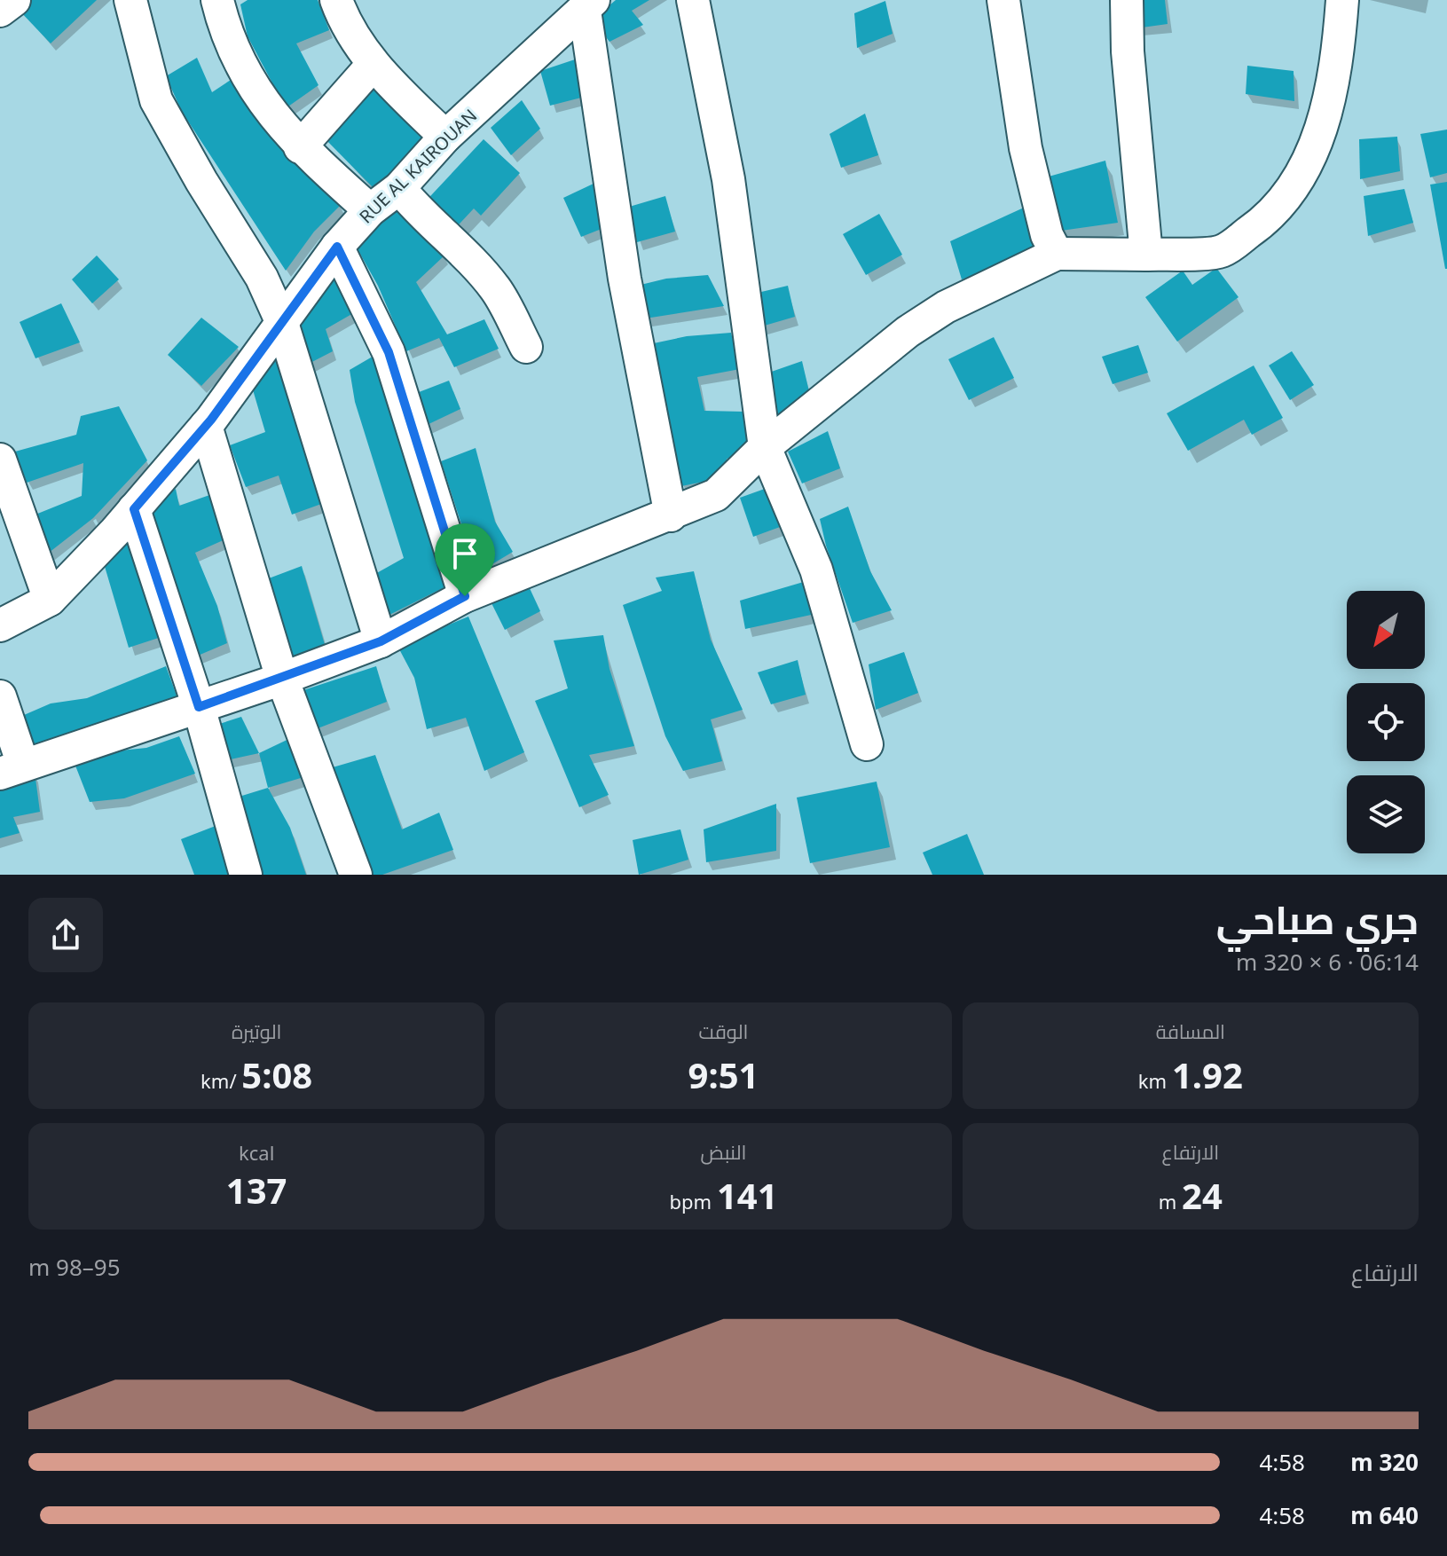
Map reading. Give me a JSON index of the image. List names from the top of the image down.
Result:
{
  "streets": {
    "street": ["RUE AL KAIROUAN"]
  },
  "north": "bottom left",
  "page": {
    "heading": ["جري صباحي", "06:14 · 6 × 320 m"],
    "stats": [
      ["المسافة", "1.92 km"],
      ["الوقت", "9:51"],
      ["الوتيرة", "5:08 /km"],
      ["الارتفاع", "24 m"],
      ["النبض", "141 bpm"],
      ["kcal", "137"]
    ],
    "chart": ["الارتفاع", "95–98 m"],
    "list": [
      {
        "name": "320 m",
        "note": "4:58"
      },
      {
        "name": "640 m",
        "note": "4:58"
      }
    ]
  }
}
